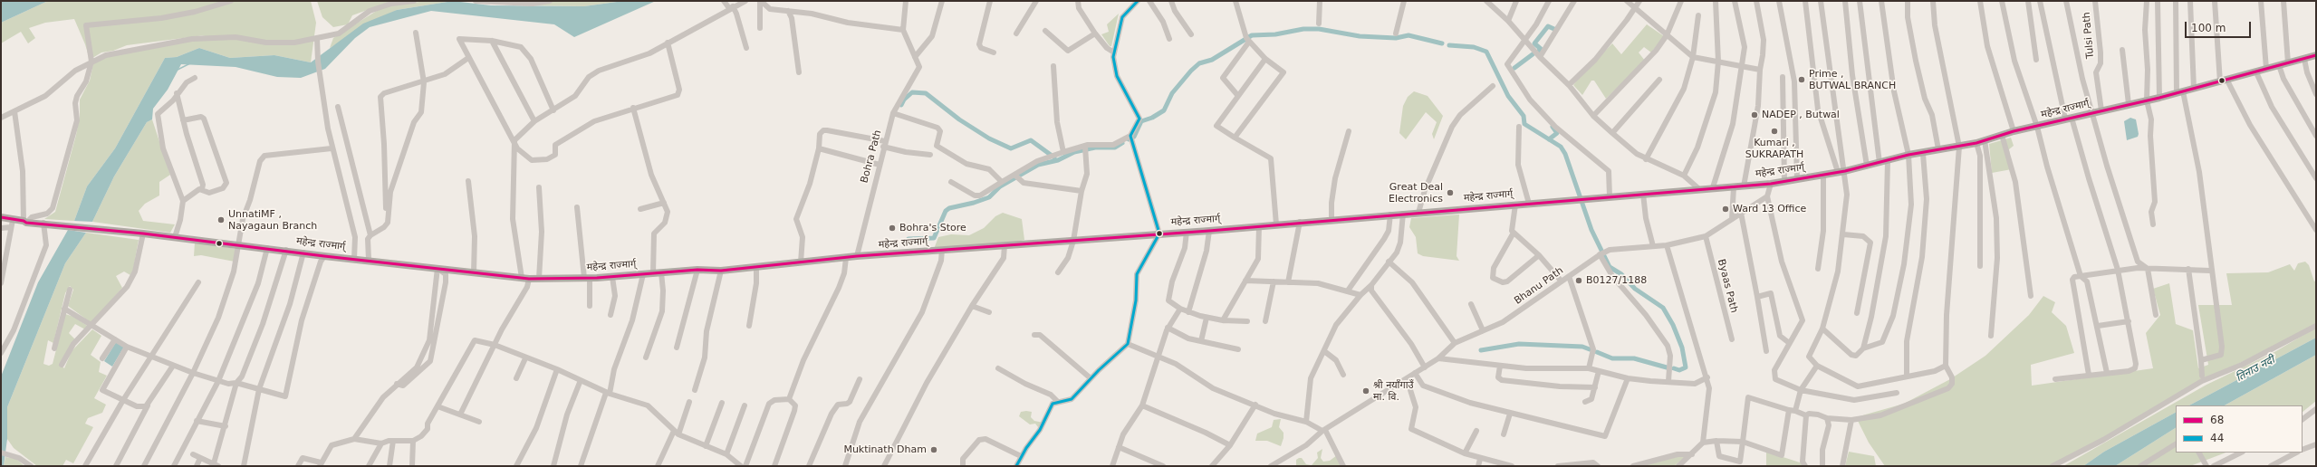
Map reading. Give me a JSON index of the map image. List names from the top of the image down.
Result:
{
  "streets": {
    "highway": ["महेन्द्र राज्मार्ग्"],
    "street": [
      "Tulsi Path",
      "Bohra Path",
      "Bhanu Path",
      "Byaas Path"
    ]
  },
  "crossings": [
    ["Tulsi Path", "महेन्द्र राज्मार्ग्"],
    ["महेन्द्र राज्मार्ग्", "Bohra Path"],
    ["Bhanu Path", "Byaas Path"]
  ],
  "water": ["तिनाउ नदी"],
  "places": [
    "Prime , BUTWAL BRANCH",
    "NADEP , Butwal",
    "Kumari , SUKRAPATH",
    "Great Deal Electronics",
    "Ward 13 Office",
    "UnnatiMF , Nayagaun Branch",
    "Bohra's Store",
    "B0127/1188",
    "श्री नयाँगाउँ मा. वि.",
    "Muktinath Dham"
  ],
  "lines": ["transit line 44", "transit line 68"],
  "legend": ["68", "44"],
  "scale_bar": "100 m"
}
